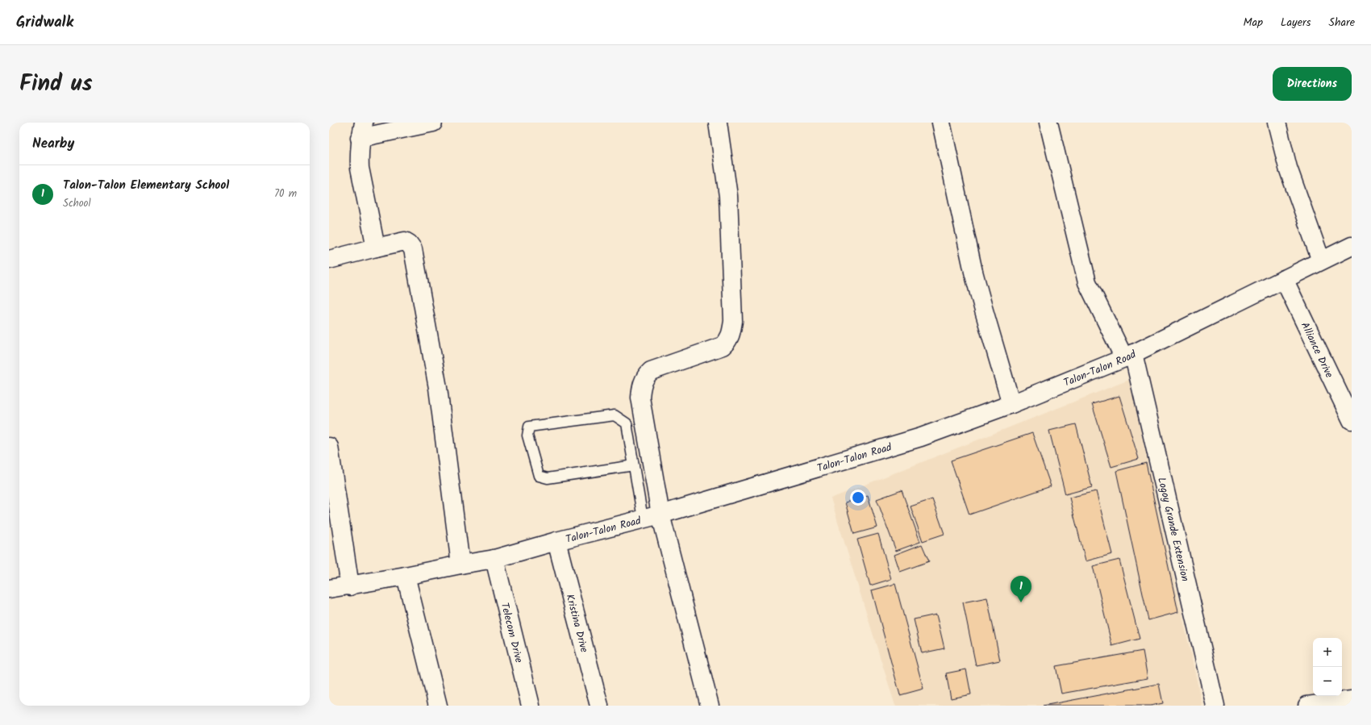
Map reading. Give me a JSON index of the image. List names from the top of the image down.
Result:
{
  "streets": {
    "street": [
      "Alliance Drive",
      "Talon-Talon Road",
      "Logoy Grande Extension",
      "Kristina Drive",
      "Telecom Drive"
    ]
  },
  "crossings": [
    ["Alliance Drive", "Talon-Talon Road"],
    ["Talon-Talon Road", "Logoy Grande Extension"],
    ["Talon-Talon Road", "Kristina Drive"],
    ["Talon-Talon Road", "Telecom Drive"]
  ],
  "page": {
    "header": "Gridwalk",
    "nav": ["Map", "Layers", "Share"],
    "title": "Find us",
    "buttons": "Directions",
    "heading": "Nearby",
    "list": [
      {
        "mark": "1",
        "name": "Talon-Talon Elementary School",
        "note": "School",
        "value": "70 m"
      }
    ],
    "pins": "1",
    "map_buttons": ["+", "−"]
  }
}
